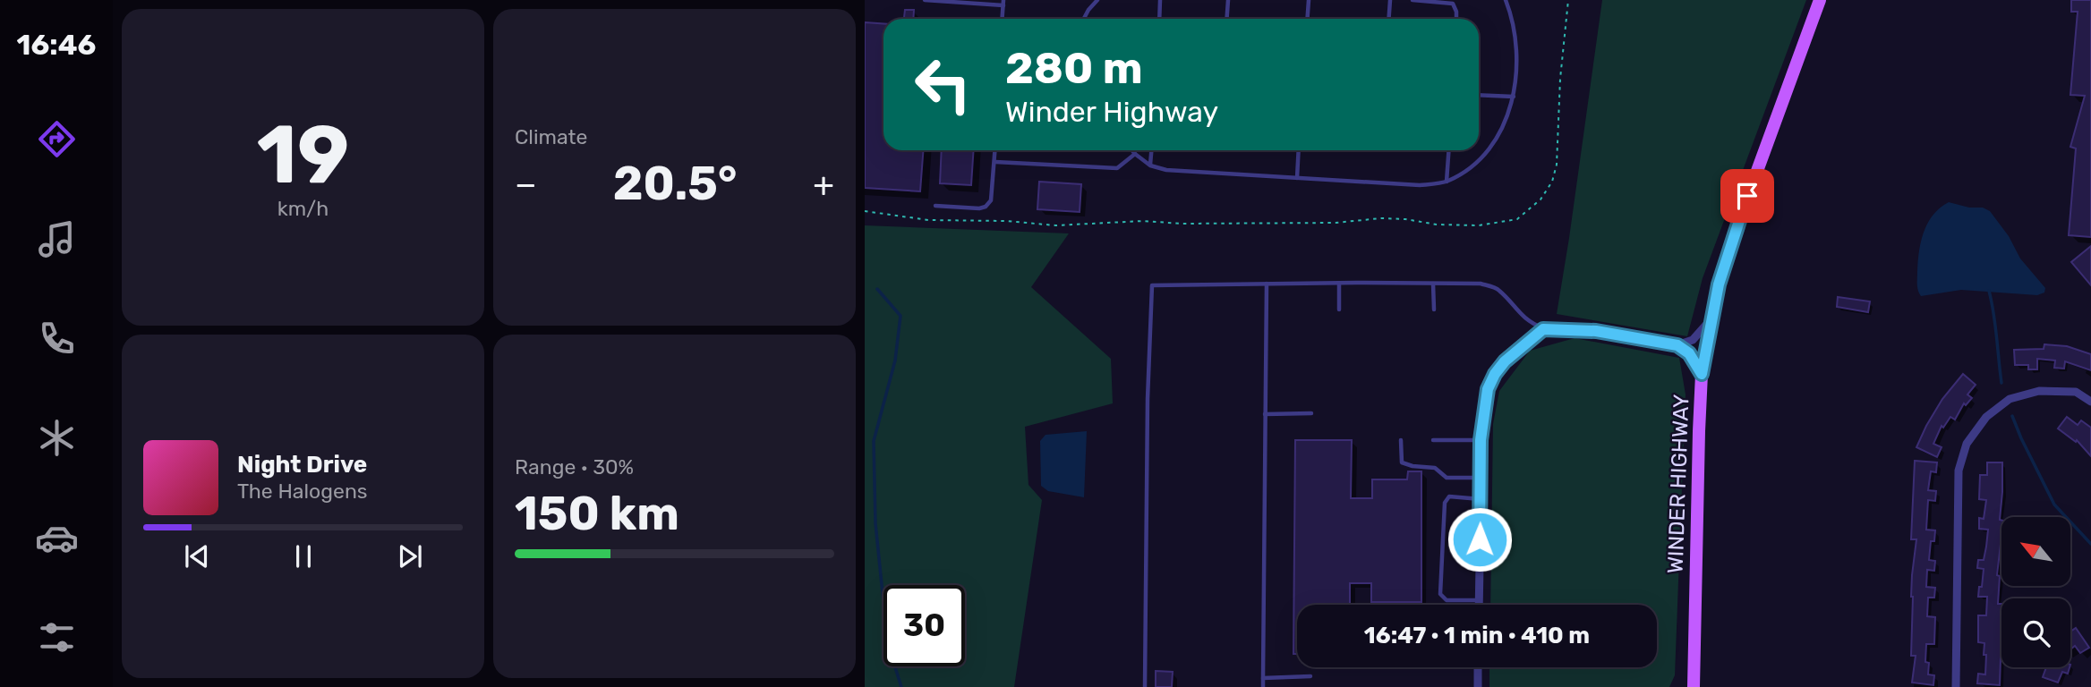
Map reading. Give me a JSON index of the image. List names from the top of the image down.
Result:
{
  "streets": {
    "main road": ["WINDER HIGHWAY"]
  },
  "north": "top left",
  "page": {
    "tabs": "16:46",
    "tile": [
      ["19", "km/h"],
      "Climate",
      ["Range · 30%", "150 km"]
    ],
    "turn": ["280 m", "Winder Highway"],
    "heat": ["−", "20.5°", "+"],
    "song": ["Night Drive", "The Halogens"],
    "limit": "30",
    "trip": "16:47 · 1 min · 410 m"
  }
}
